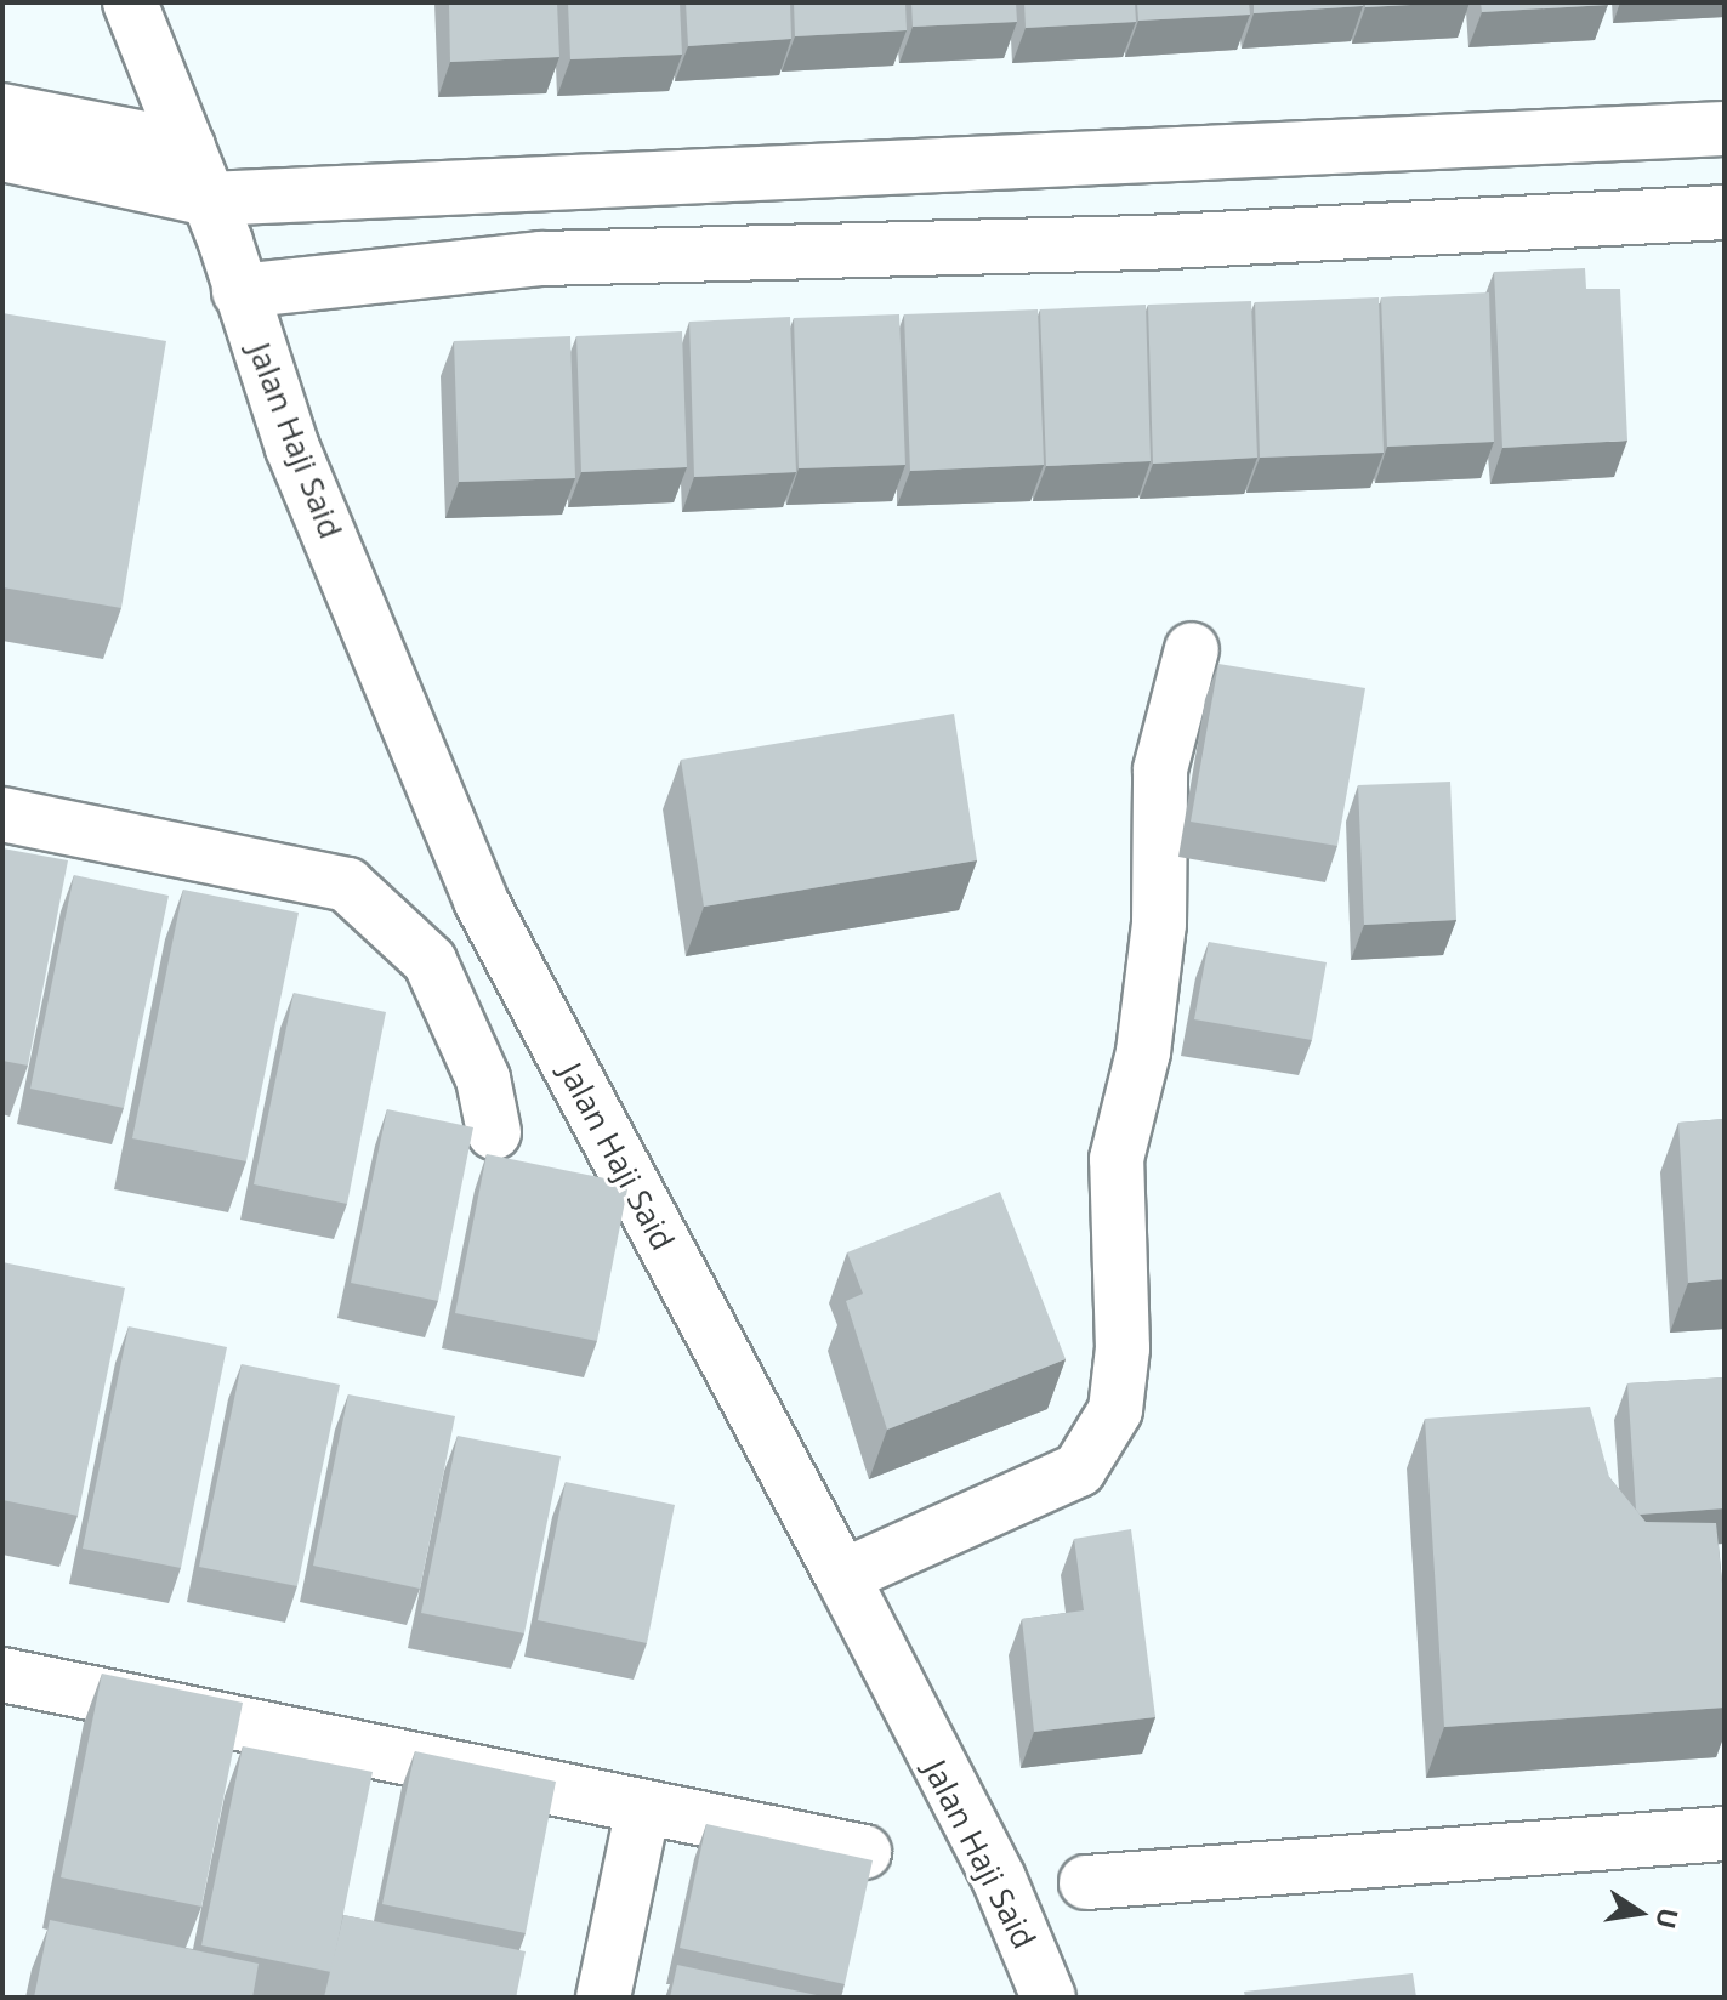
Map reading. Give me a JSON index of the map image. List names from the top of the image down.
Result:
{
  "streets": {
    "street": ["Jalan Haji Said"]
  },
  "north": "right"
}
